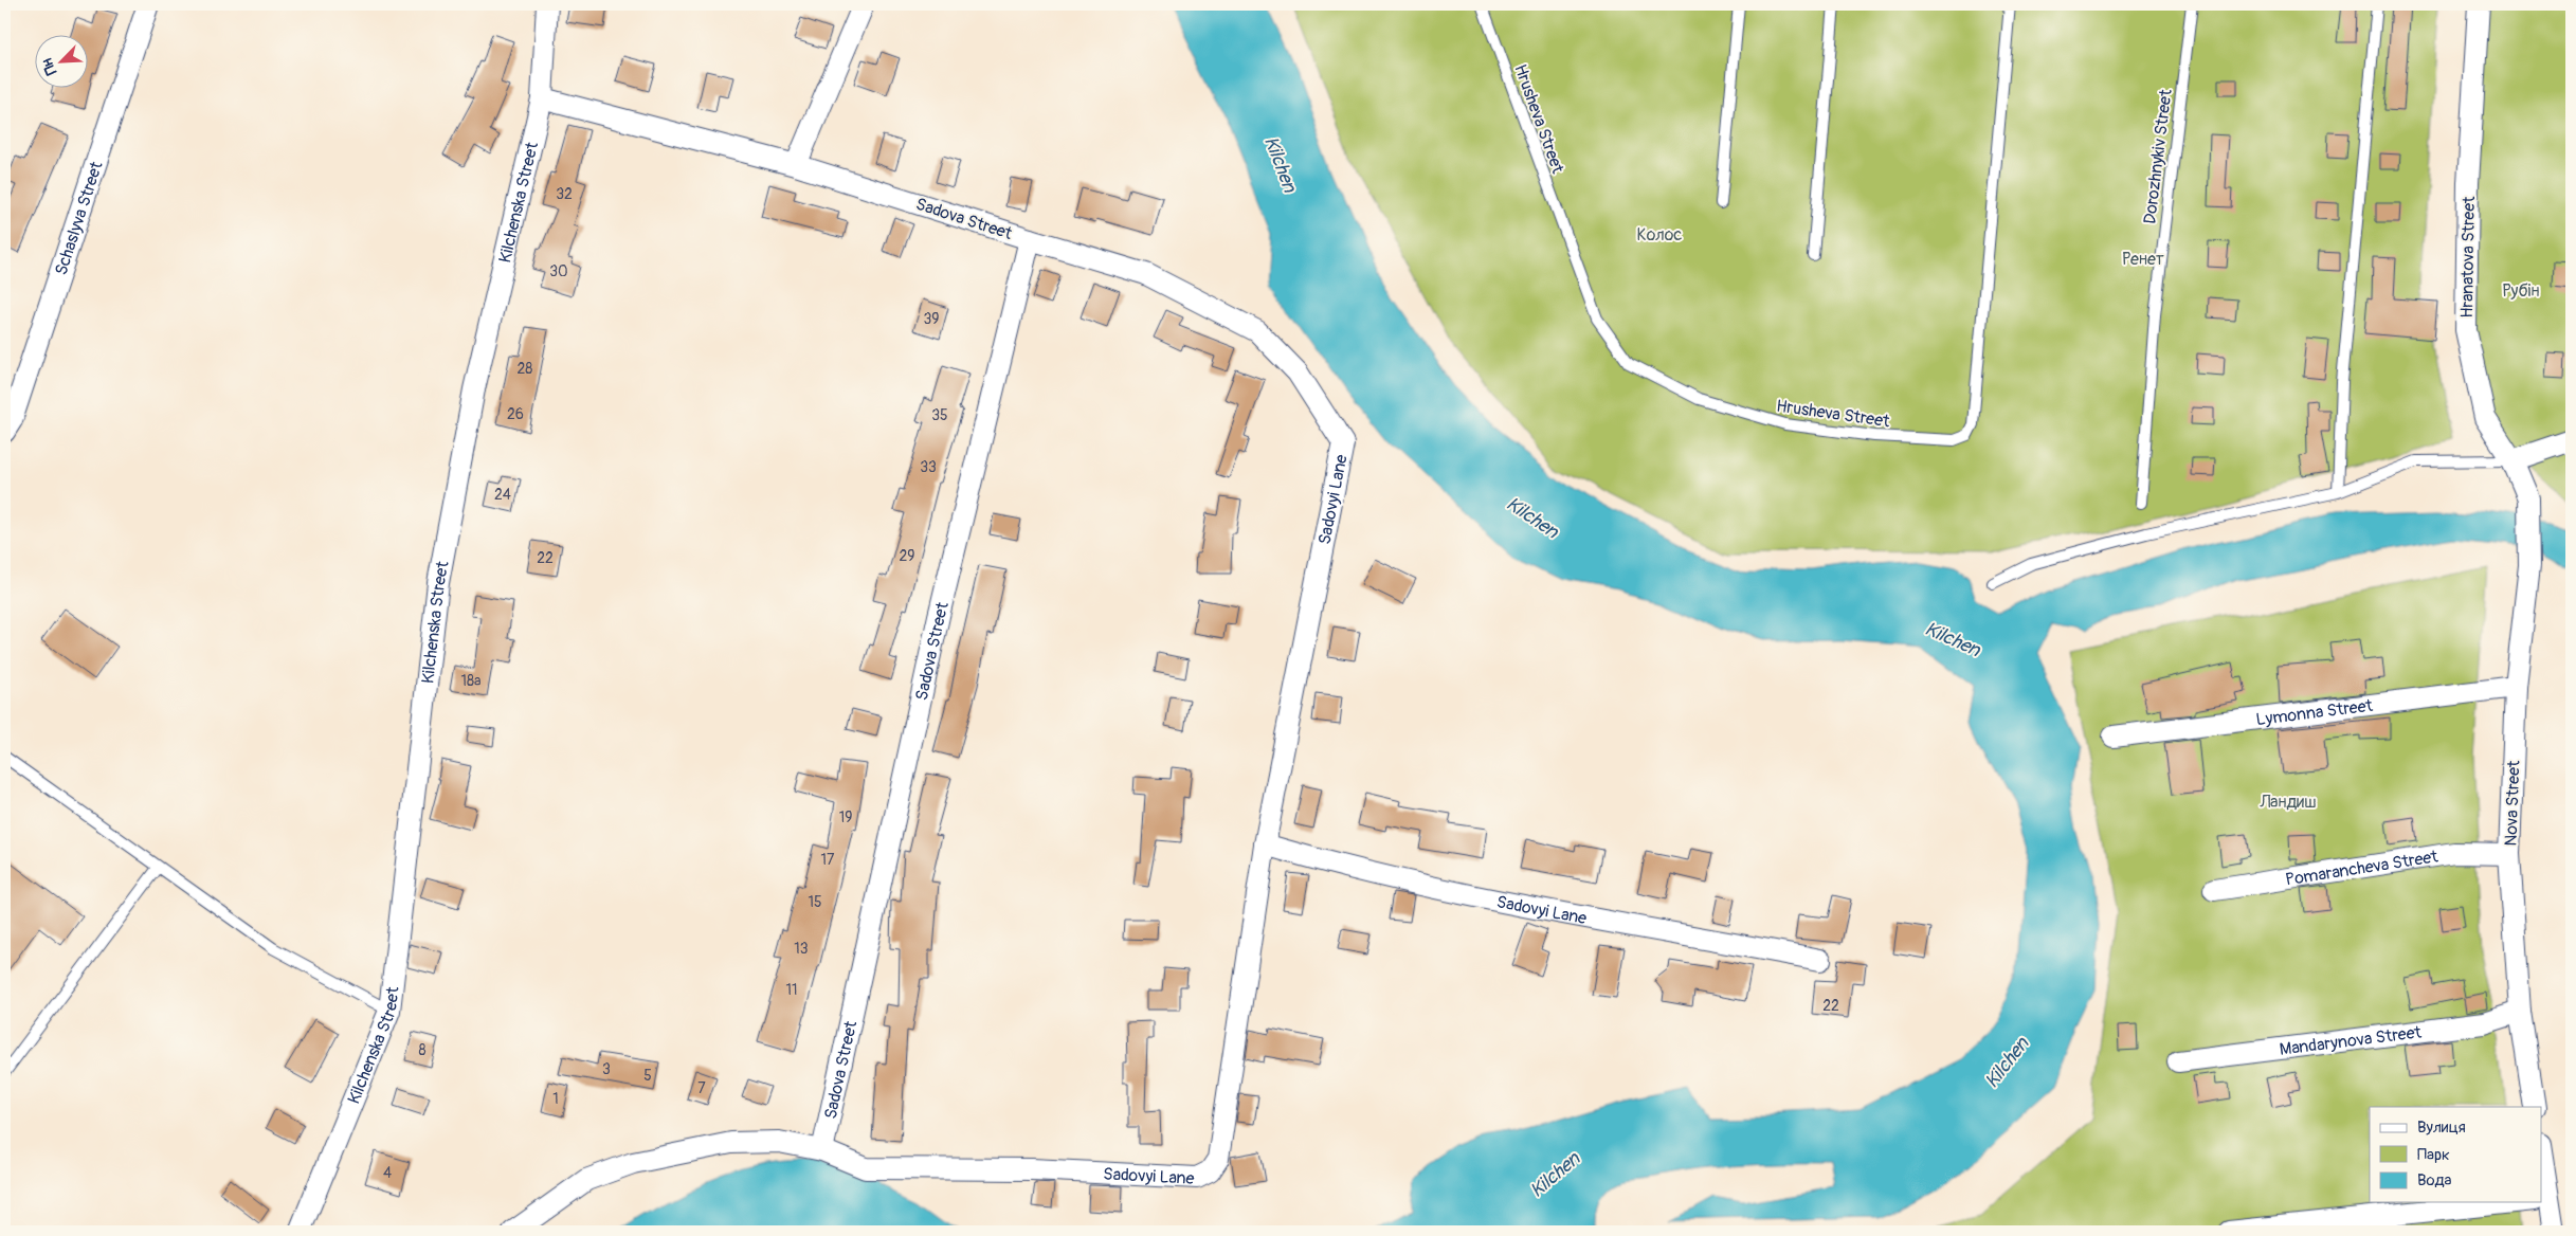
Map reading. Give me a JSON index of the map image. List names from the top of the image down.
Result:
{
  "streets": {
    "street": [
      "Kilchenska Street",
      "Sadova Street",
      "Schaslyva Street",
      "Hranatova Street",
      "Sadovyi Lane",
      "Lymonna Street",
      "Nova Street",
      "Pomarancheva Street",
      "Mandarynova Street"
    ],
    "lane": ["Hrusheva Street", "Dorozhnykiv Street"]
  },
  "crossings": [
    ["Kilchenska Street", "Sadova Street"],
    ["Sadova Street", "Sadovyi Lane"],
    ["Hranatova Street", "Nova Street"],
    ["Lymonna Street", "Nova Street"],
    ["Nova Street", "Pomarancheva Street"],
    ["Nova Street", "Mandarynova Street"]
  ],
  "water": ["Kilchen"],
  "parks": [
    "Колос",
    "Ренет",
    "Рубін",
    "Ландиш"
  ],
  "house_numbers": [
    "32",
    "30",
    "39",
    "28",
    "26",
    "35",
    "33",
    "24",
    "29",
    "22",
    "18а",
    "19",
    "17",
    "15",
    "13",
    "11",
    "22",
    "8",
    "3",
    "5",
    "7",
    "1",
    "4"
  ],
  "legend": ["Вулиця", "Парк", "Вода"],
  "north": "bottom left"
}
